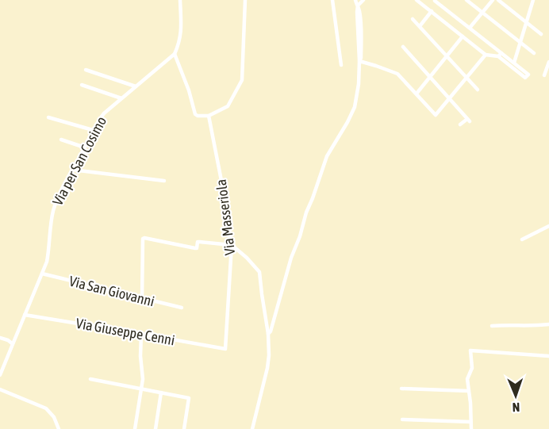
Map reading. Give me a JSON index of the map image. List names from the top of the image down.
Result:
{
  "streets": {
    "street": [
      "Via per San Cosimo",
      "Via Masseriola",
      "Via San Giovanni",
      "Via Giuseppe Cenni"
    ]
  },
  "crossings": [
    ["Via per San Cosimo", "Via San Giovanni"],
    ["Via per San Cosimo", "Via Giuseppe Cenni"],
    ["Via Masseriola", "Via Giuseppe Cenni"]
  ],
  "north": "bottom"
}
